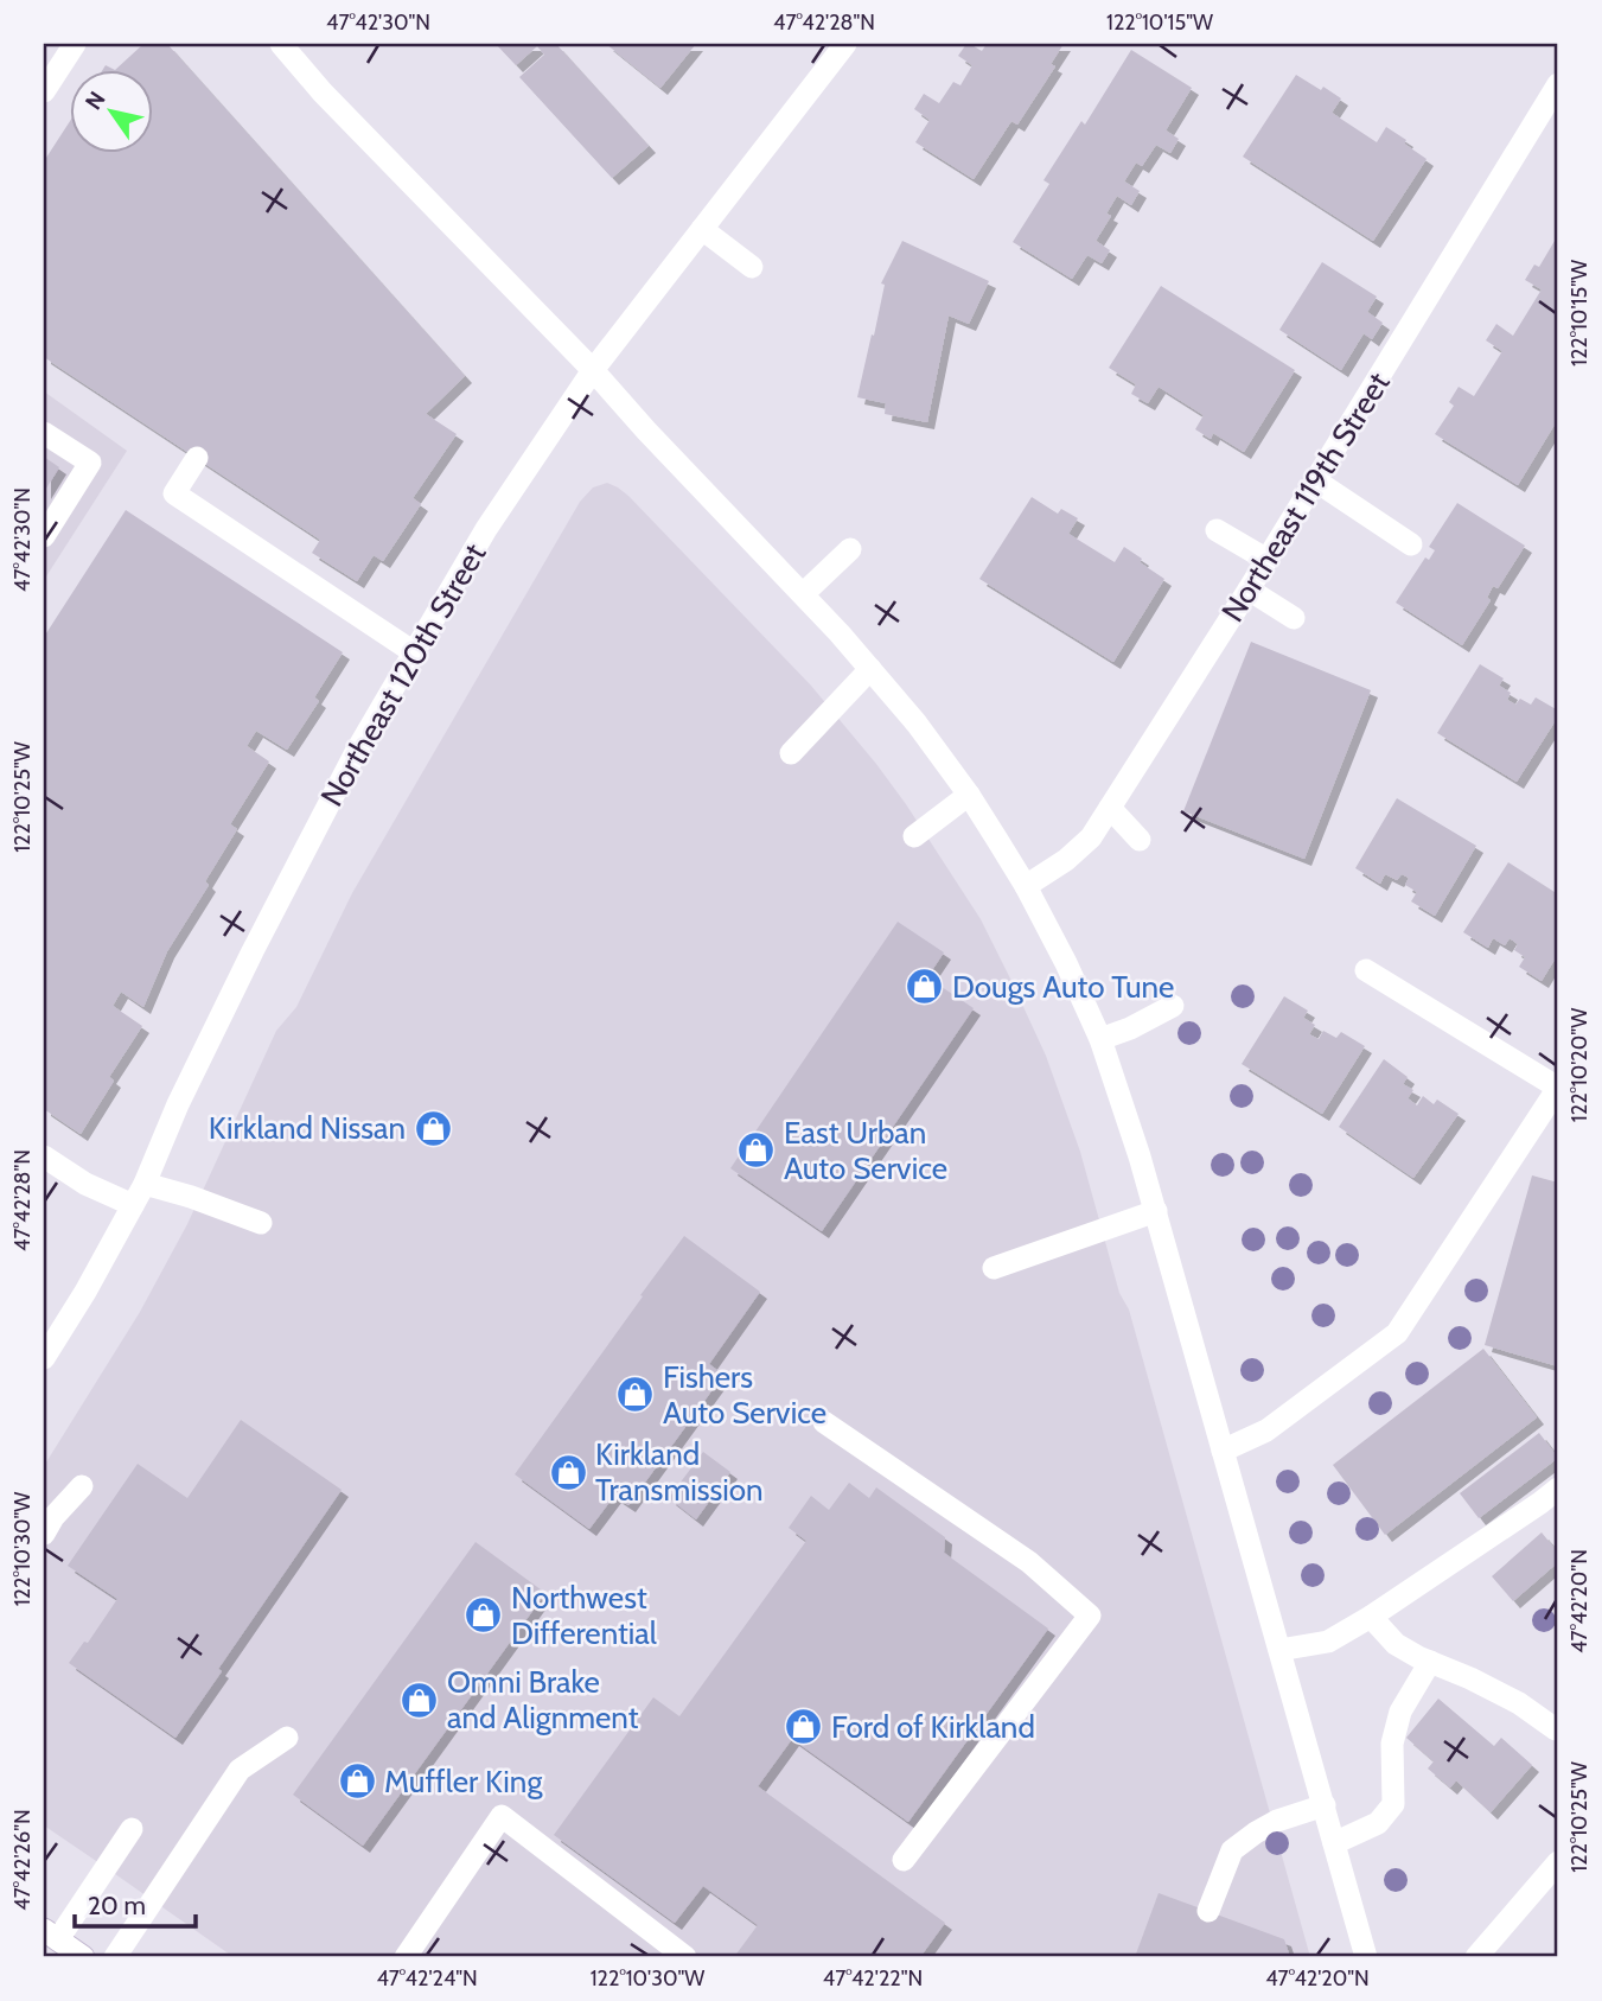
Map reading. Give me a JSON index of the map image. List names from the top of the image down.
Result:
{
  "streets": {
    "street": ["Northeast 119th Street", "Northeast 120th Street"]
  },
  "places": {
    "shop": [
      "Dougs Auto Tune",
      "Kirkland Nissan",
      "East Urban Auto Service",
      "Fishers Auto Service",
      "Kirkland Transmission",
      "Northwest Differential",
      "Omni Brake and Alignment",
      "Ford of Kirkland",
      "Muffler King"
    ]
  },
  "scale_bar": "20 m",
  "north": "top left",
  "coordinates": [
    "47°42'30\"N",
    "47°42'28\"N",
    "122°10'15\"W",
    "122°10'25\"W",
    "122°10'20\"W",
    "122°10'30\"W",
    "47°42'20\"N",
    "47°42'26\"N",
    "47°42'24\"N",
    "47°42'22\"N"
  ]
}
